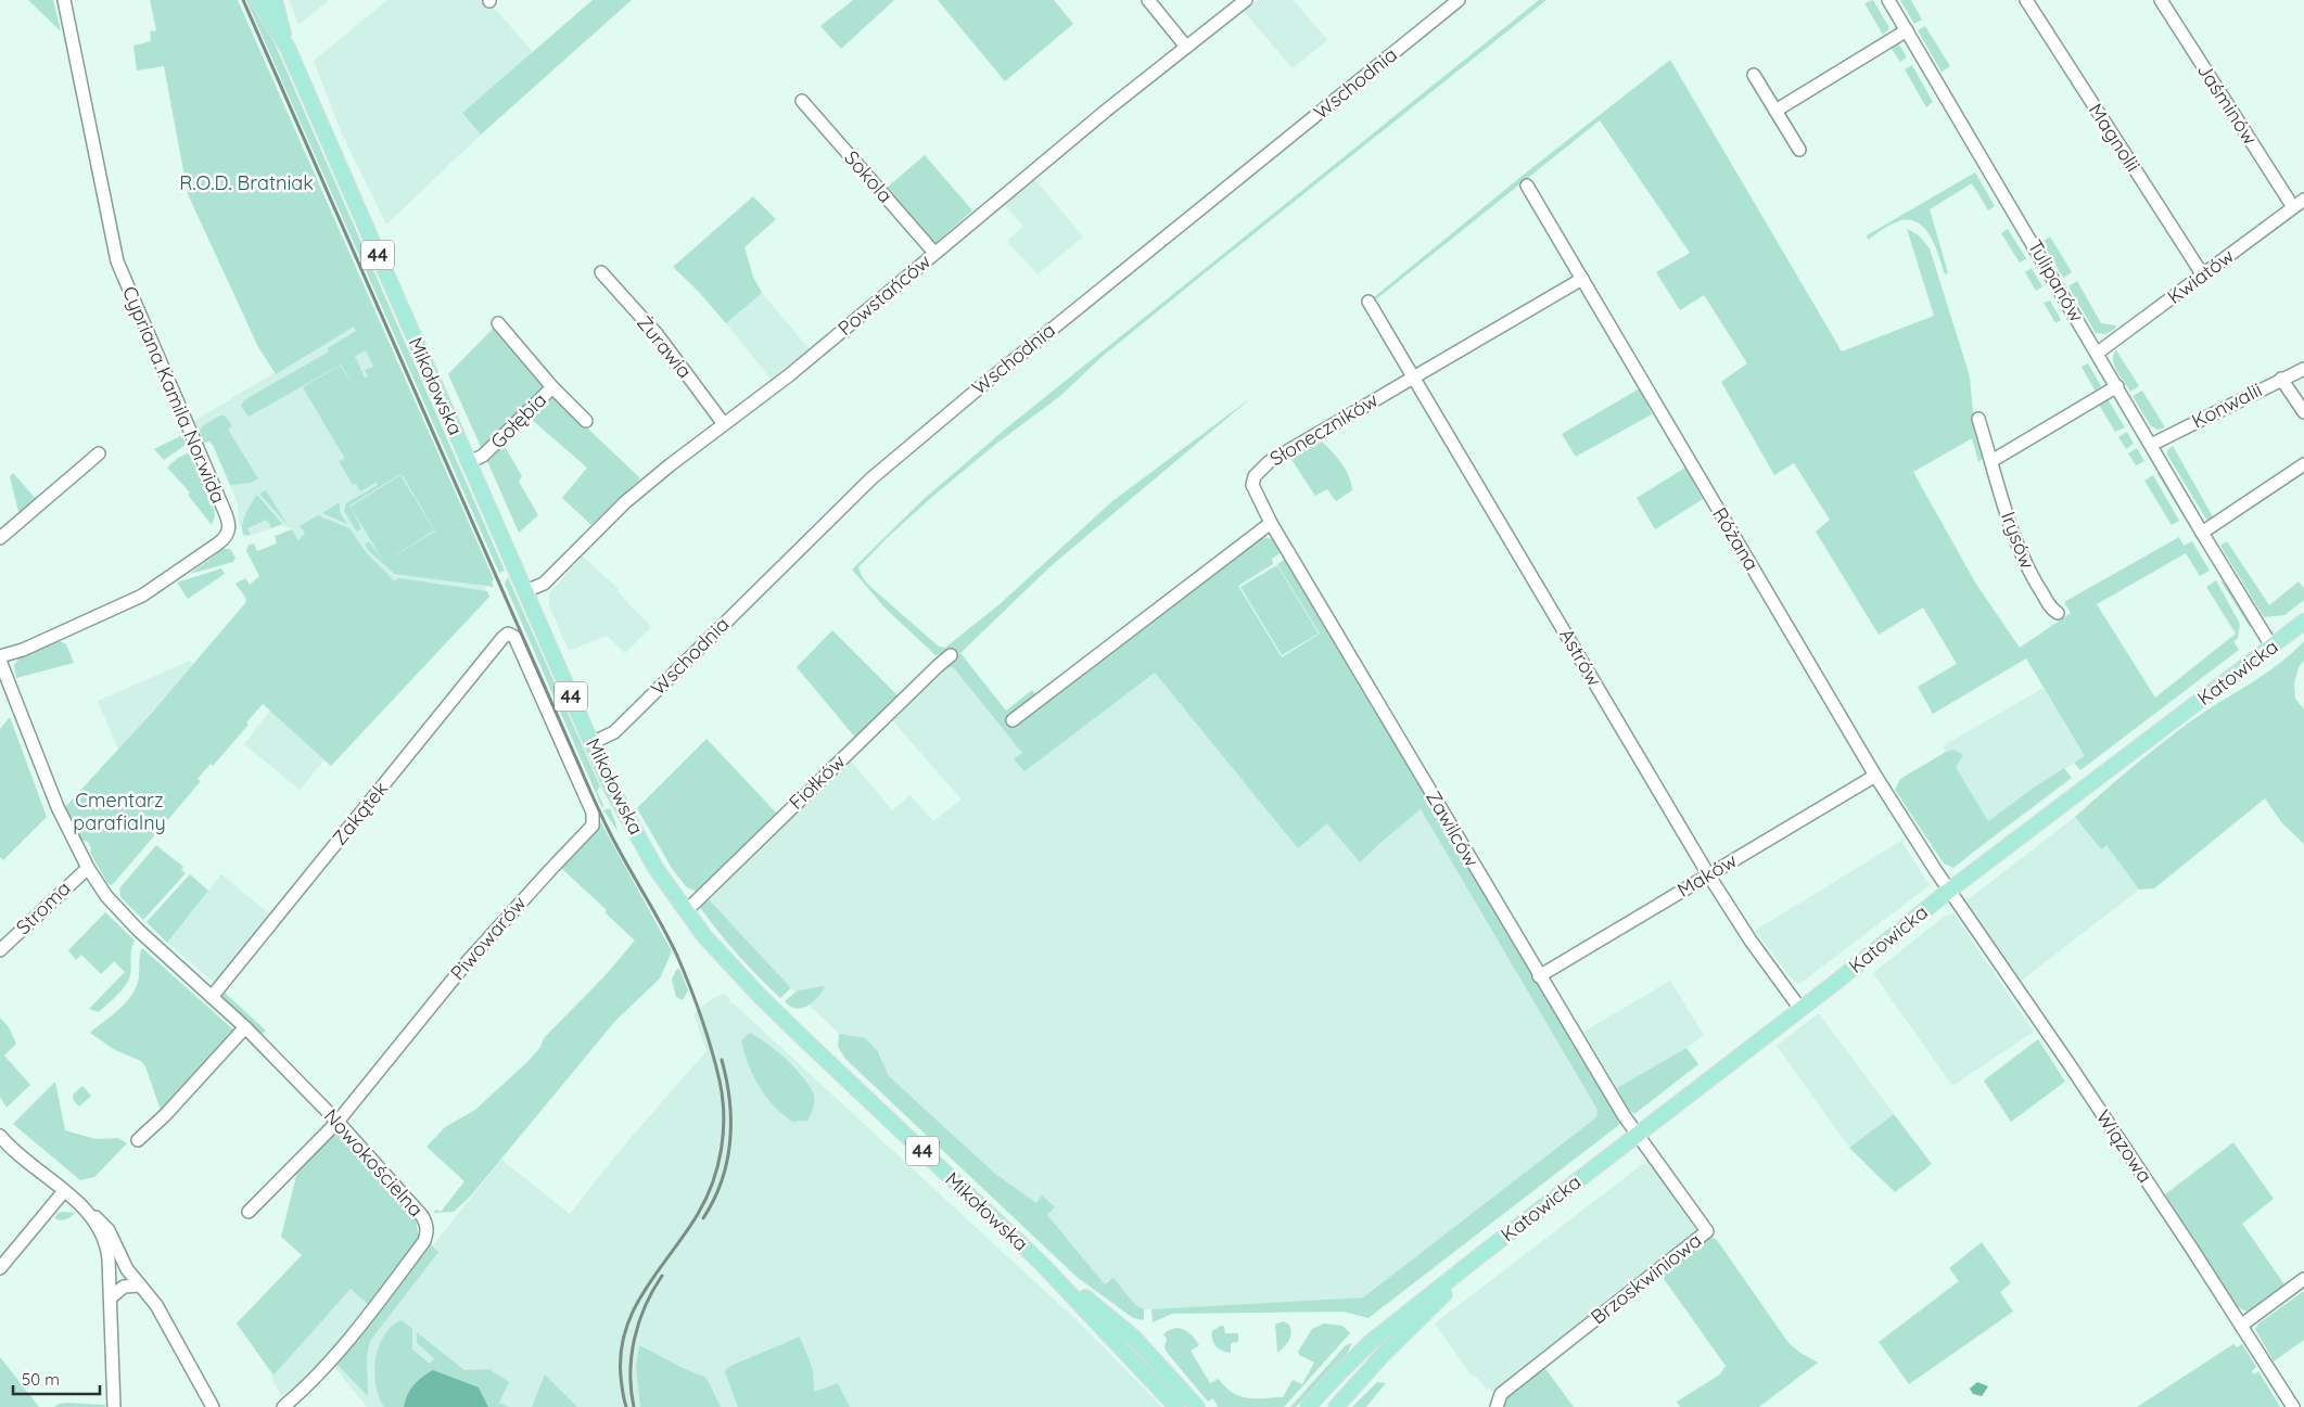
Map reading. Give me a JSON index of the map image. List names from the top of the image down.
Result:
{
  "streets": {
    "main road": ["44", "Mikołowska", "Katowicka"],
    "street": [
      "Wschodnia",
      "Jaśminów",
      "Magnolii",
      "Sokola",
      "Kwiatów",
      "Tulipanów",
      "Powstańców",
      "Żurawia",
      "Cypriana Kamila Norwida",
      "Konwalii",
      "Gołębia",
      "Słoneczników",
      "Różana",
      "Irysów",
      "Astrów",
      "Fiołków",
      "Zakątek",
      "Zawilców",
      "Maków",
      "Stroma",
      "Piwowarów",
      "Wiązowa",
      "Nowokościelna",
      "Brzoskwiniowa"
    ]
  },
  "crossings": [
    ["Wschodnia", "Mikołowska"],
    ["Jaśminów", "Kwiatów"],
    ["Magnolii", "Kwiatów"],
    ["Sokola", "Powstańców"],
    ["Kwiatów", "Tulipanów"],
    ["Tulipanów", "Konwalii"],
    ["Tulipanów", "Katowicka"],
    ["Powstańców", "Żurawia"],
    ["Powstańców", "Mikołowska"],
    ["Mikołowska", "Gołębia"],
    ["Mikołowska", "Fiołków"],
    ["Słoneczników", "Różana"],
    ["Słoneczników", "Astrów"],
    ["Słoneczników", "Zawilców"],
    ["Różana", "Katowicka"],
    ["Różana", "Maków"],
    ["Różana", "Wiązowa"],
    ["Astrów", "Katowicka"],
    ["Astrów", "Maków"],
    ["Katowicka", "Zawilców"],
    ["Katowicka", "Wiązowa"],
    ["Katowicka", "Brzoskwiniowa"],
    ["Zakątek", "Piwowarów"],
    ["Zakątek", "Nowokościelna"],
    ["Zawilców", "Maków"],
    ["Zawilców", "Brzoskwiniowa"],
    ["Stroma", "Nowokościelna"],
    ["Piwowarów", "Nowokościelna"]
  ],
  "parks": ["R.O.D. Bratniak", "Cmentarz parafialny"],
  "scale_bar": "50 m"
}
